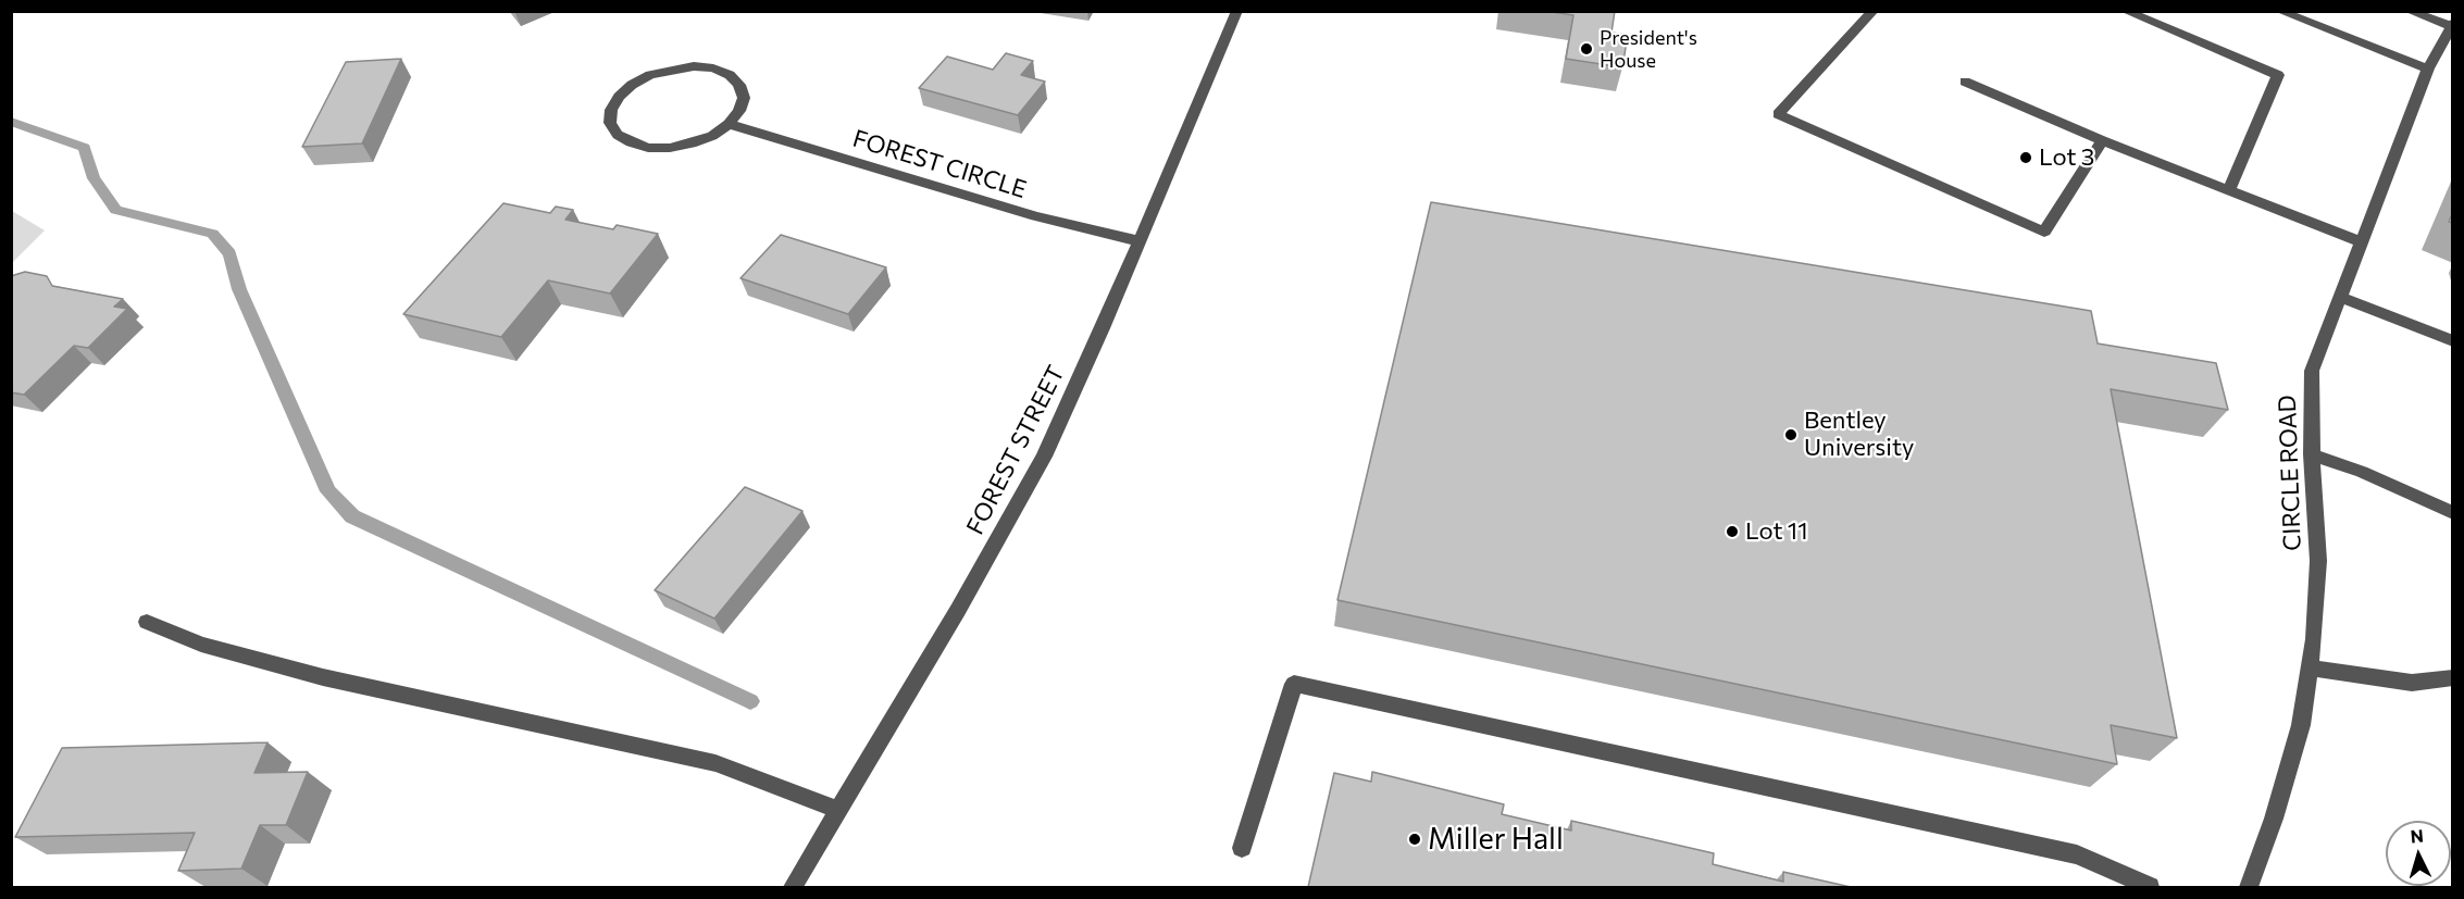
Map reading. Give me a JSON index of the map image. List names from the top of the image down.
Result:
{
  "streets": {
    "street": ["FOREST CIRCLE", "FOREST STREET", "CIRCLE ROAD"]
  },
  "crossings": [
    ["FOREST CIRCLE", "FOREST STREET"]
  ],
  "places": [
    "President's House",
    "Lot 3",
    "Bentley University",
    "Lot 11",
    "Miller Hall"
  ],
  "north": "top"
}
